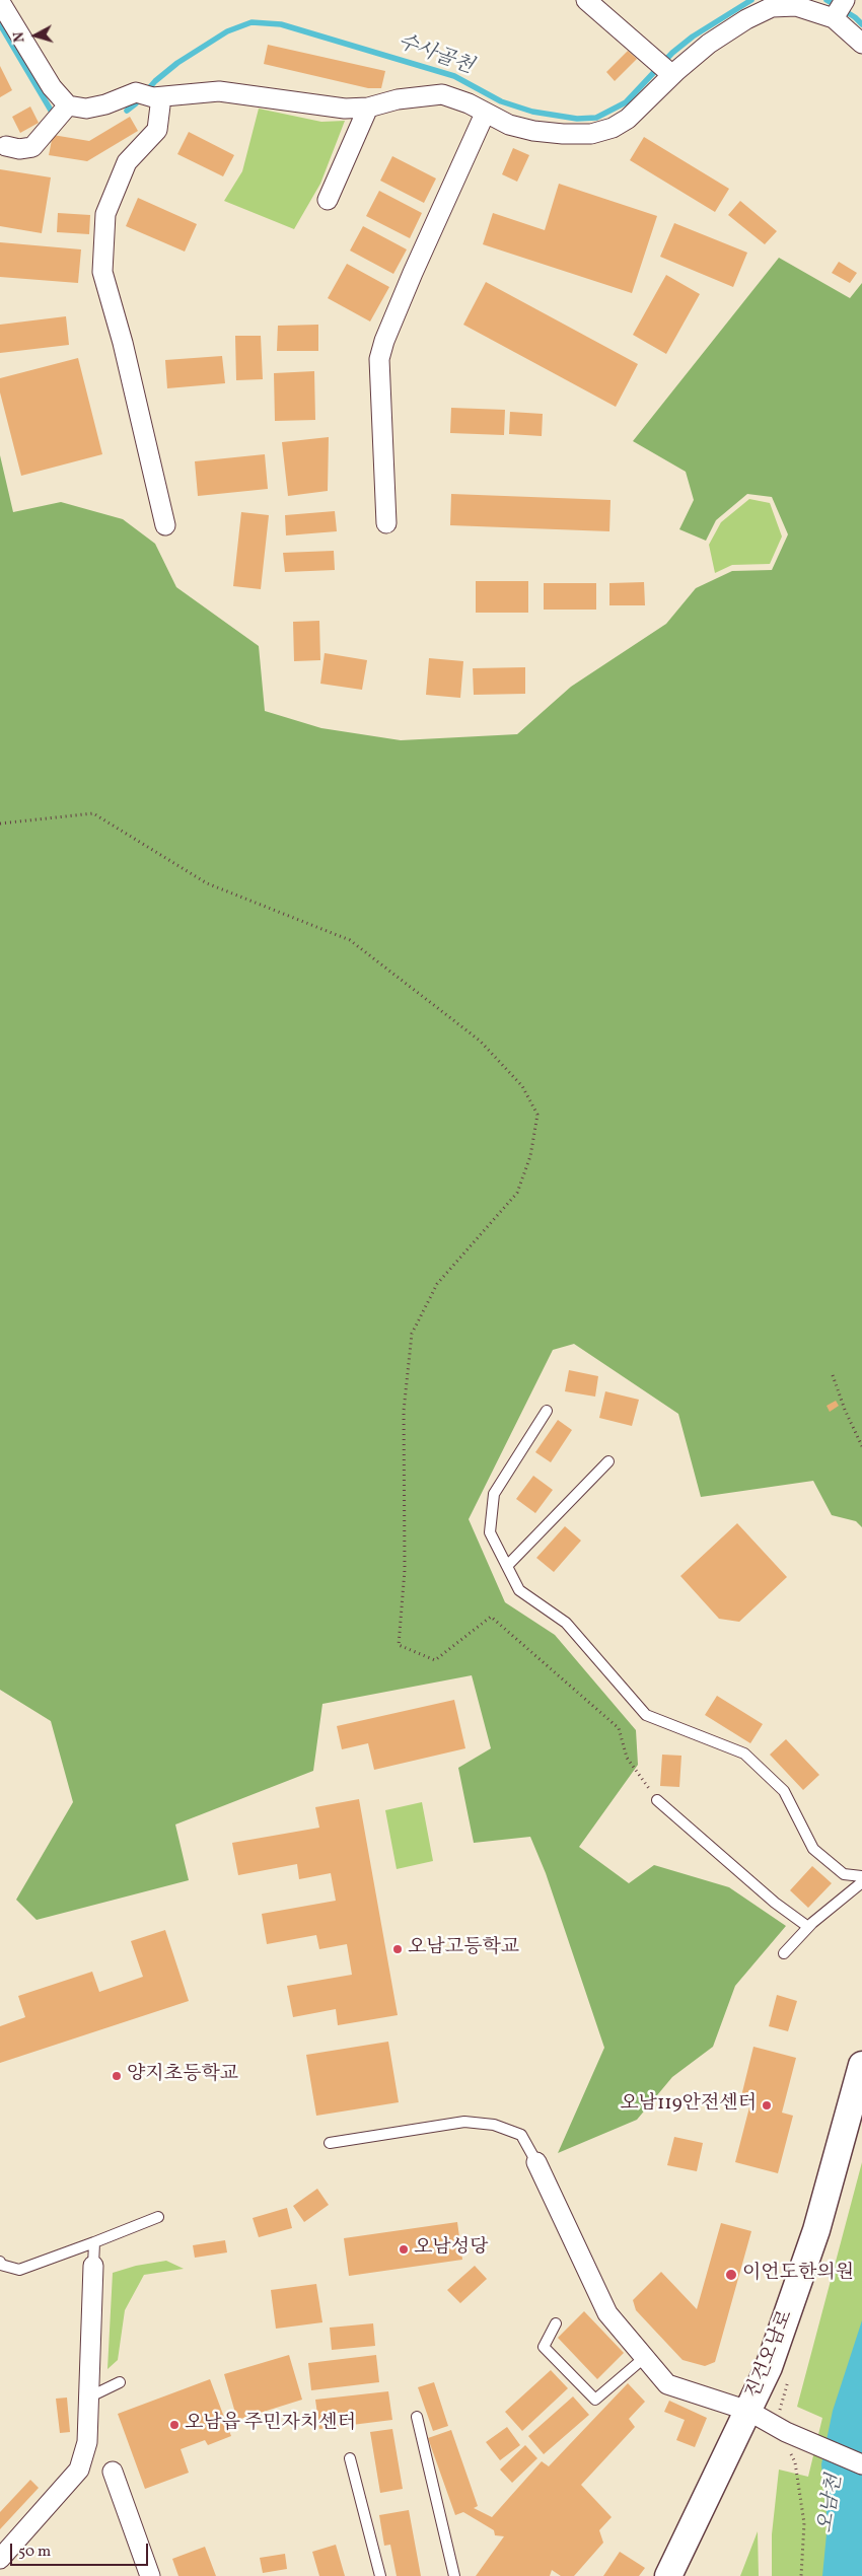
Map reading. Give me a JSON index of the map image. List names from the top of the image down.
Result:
{
  "streets": {
    "main road": ["진건오남로"]
  },
  "water": ["수사골천", "오남천"],
  "places": [
    "오남고등학교",
    "양지초등학교",
    "오남119안전센터",
    "오남성당",
    "이언도한의원",
    "오남읍 주민자치센터"
  ],
  "scale_bar": "50 m",
  "north": "left"
}
